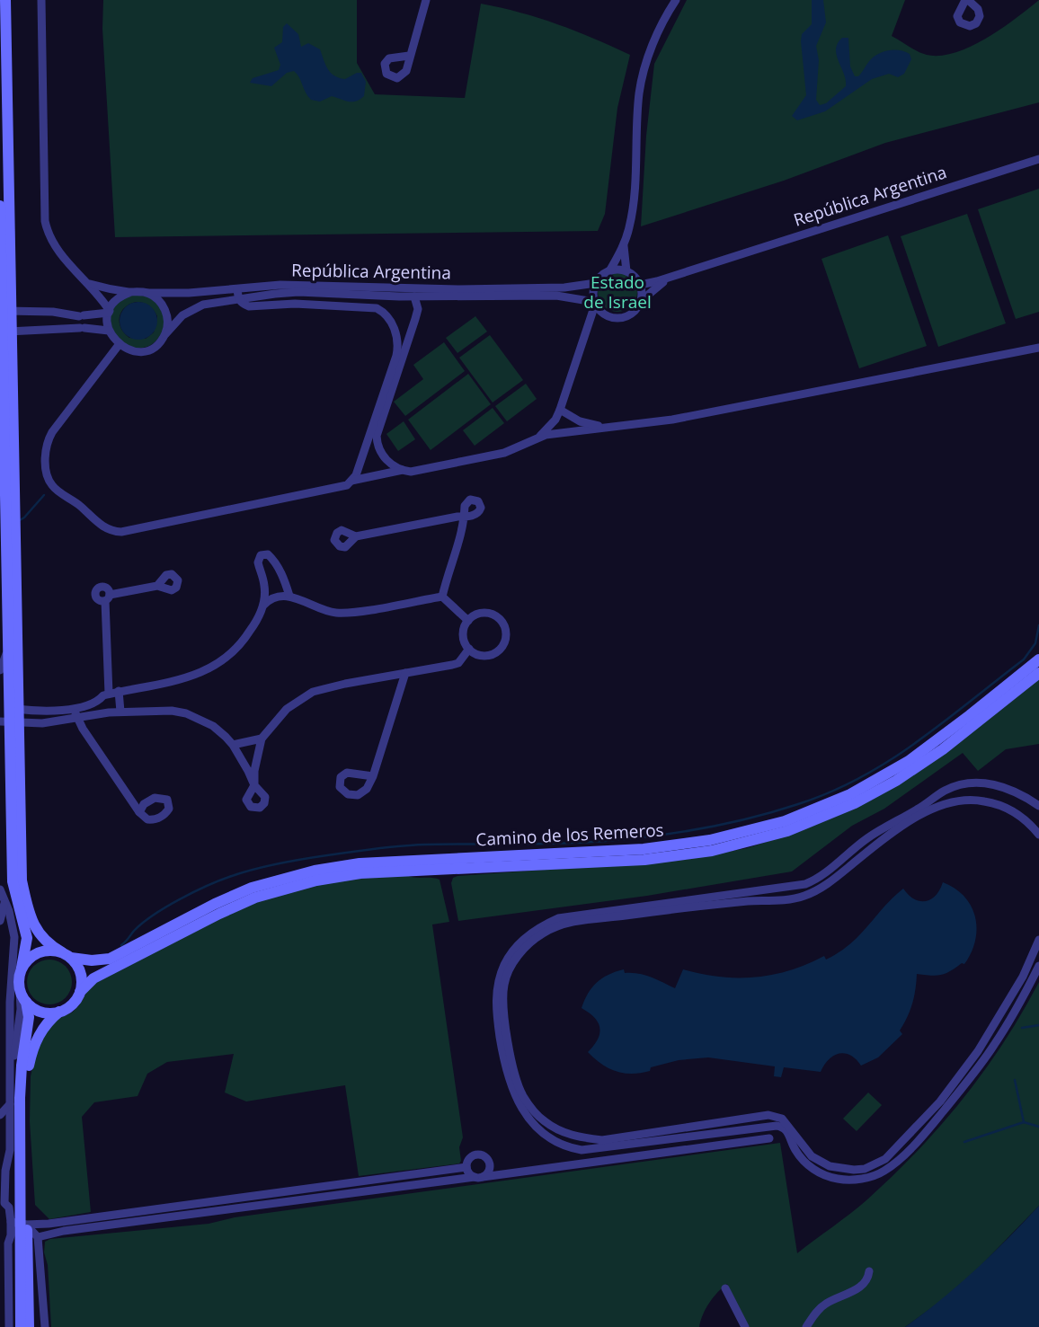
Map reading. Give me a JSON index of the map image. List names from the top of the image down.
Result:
{
  "streets": {
    "main road": ["Camino de los Remeros"],
    "street": ["República Argentina"]
  },
  "parks": ["Estado de Israel"]
}
